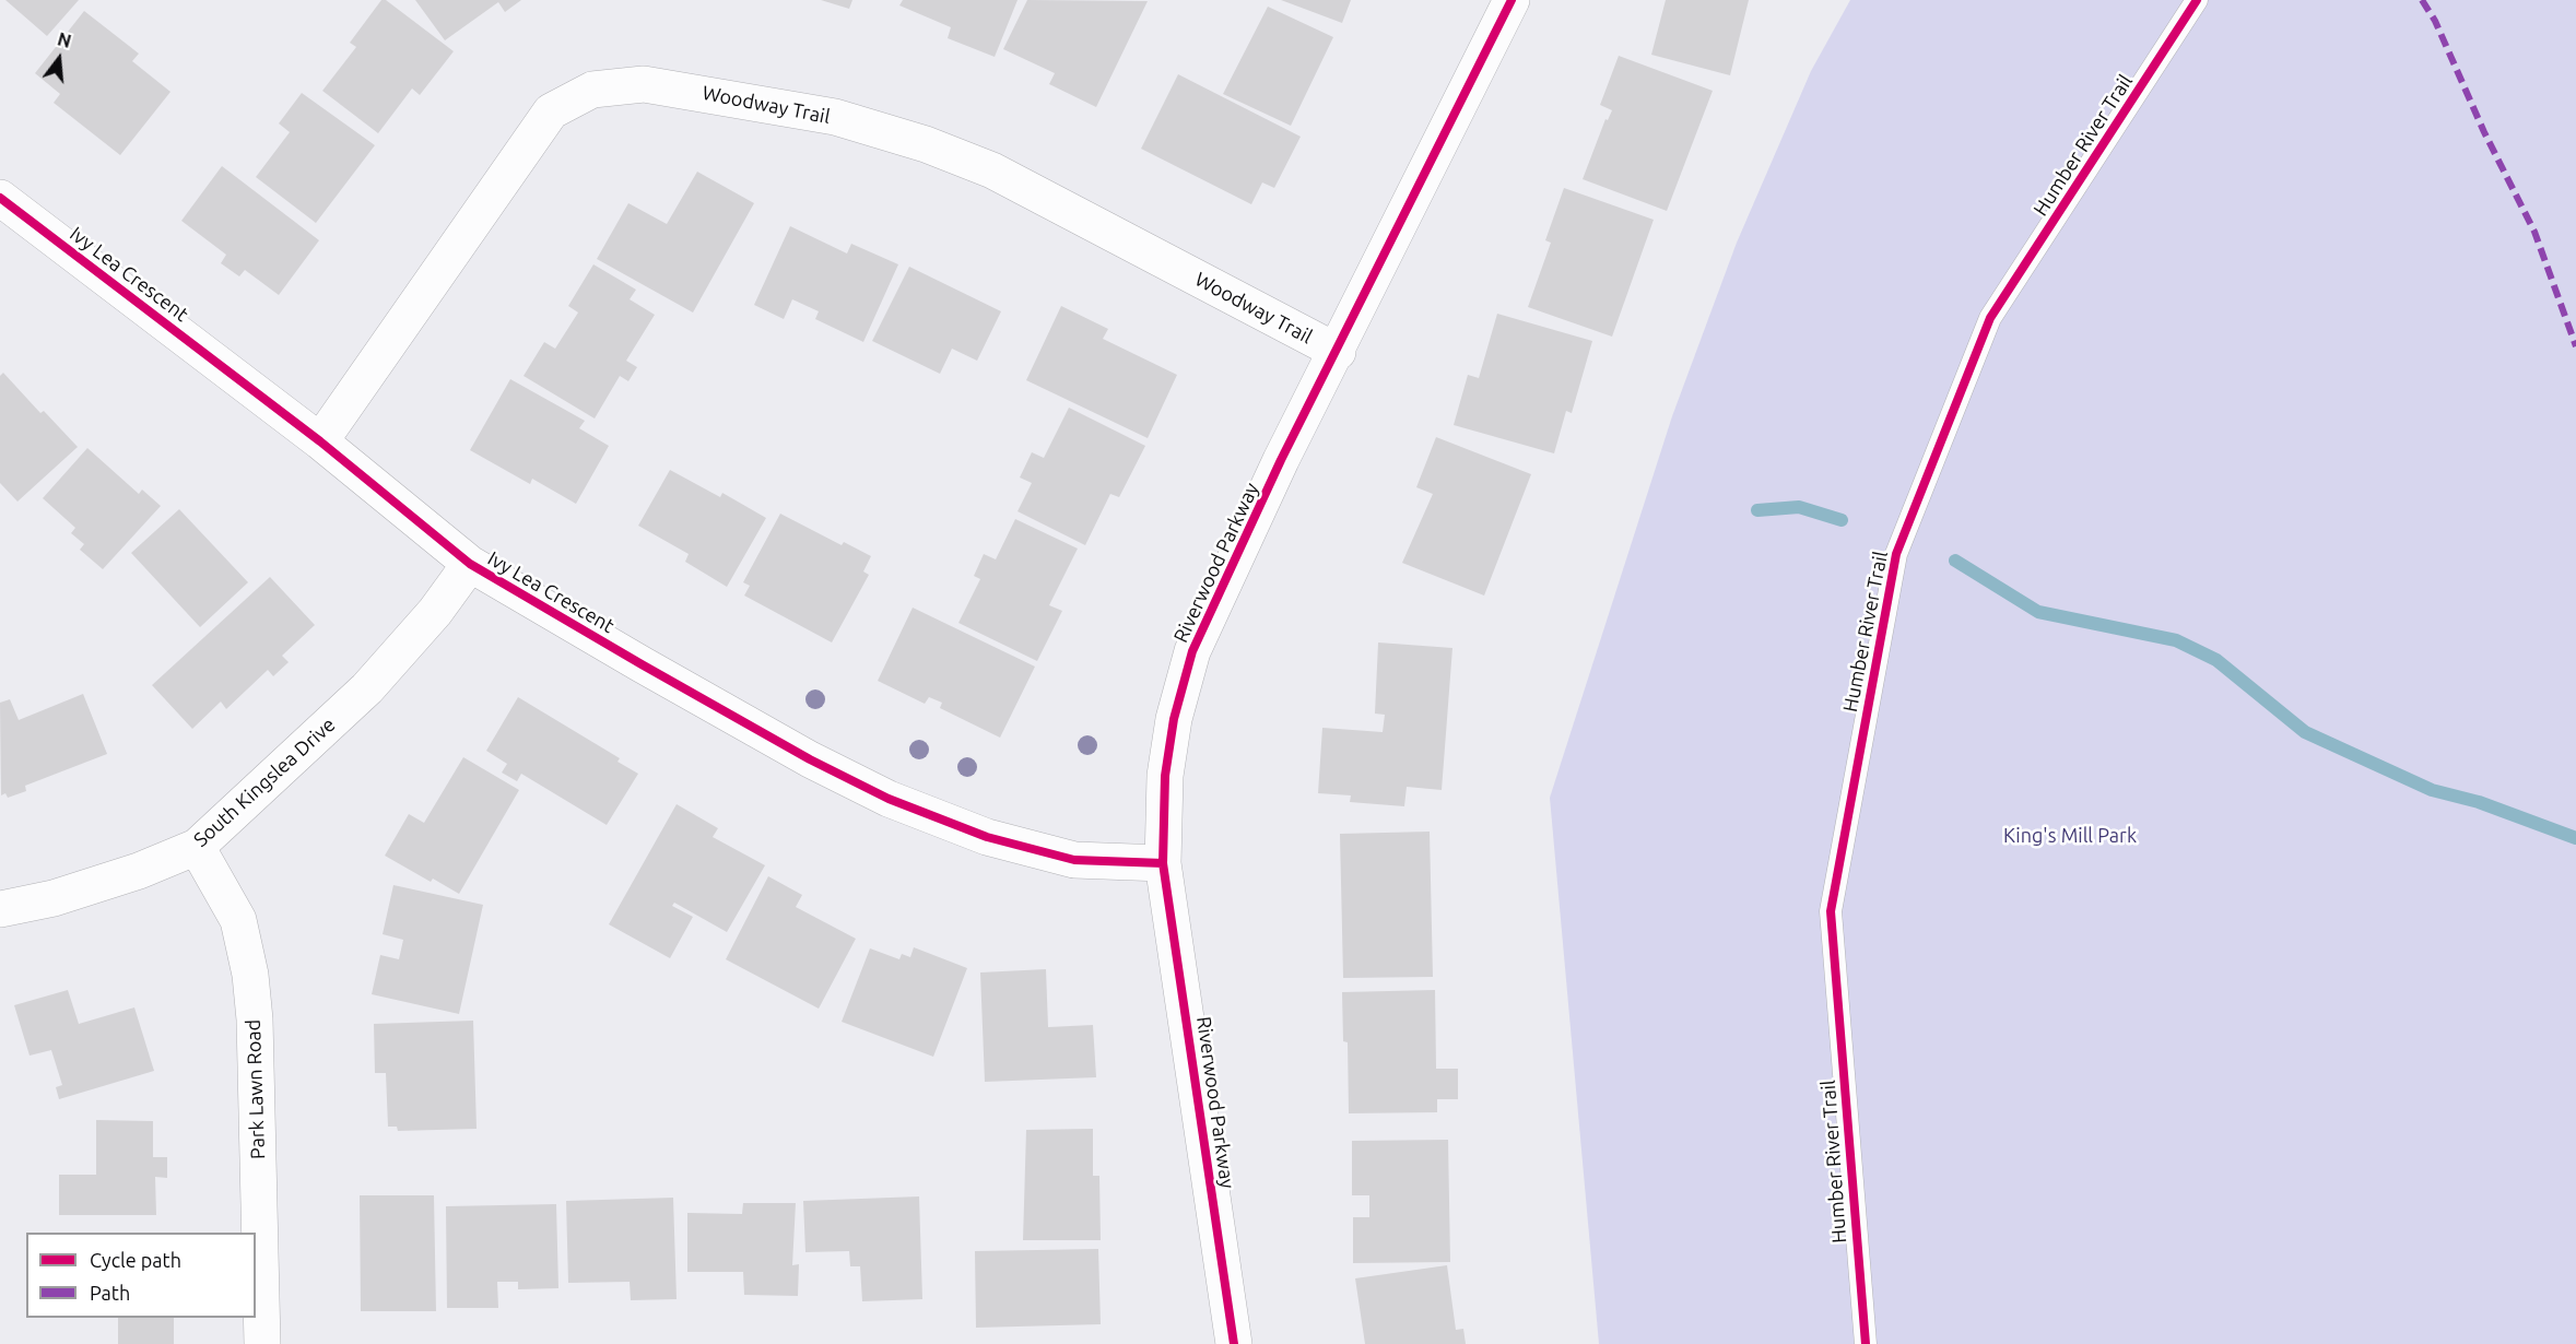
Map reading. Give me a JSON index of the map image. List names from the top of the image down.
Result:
{
  "streets": {
    "street": [
      "Woodway Trail",
      "Ivy Lea Crescent",
      "Riverwood Parkway",
      "South Kingslea Drive",
      "Park Lawn Road"
    ],
    "lane": ["Humber River Trail"]
  },
  "crossings": [
    ["Woodway Trail", "Ivy Lea Crescent"],
    ["Woodway Trail", "Riverwood Parkway"],
    ["Ivy Lea Crescent", "Riverwood Parkway"],
    ["Ivy Lea Crescent", "South Kingslea Drive"],
    ["South Kingslea Drive", "Park Lawn Road"]
  ],
  "parks": ["King's Mill Park"],
  "legend": ["Cycle path", "Path"],
  "north": "top"
}
